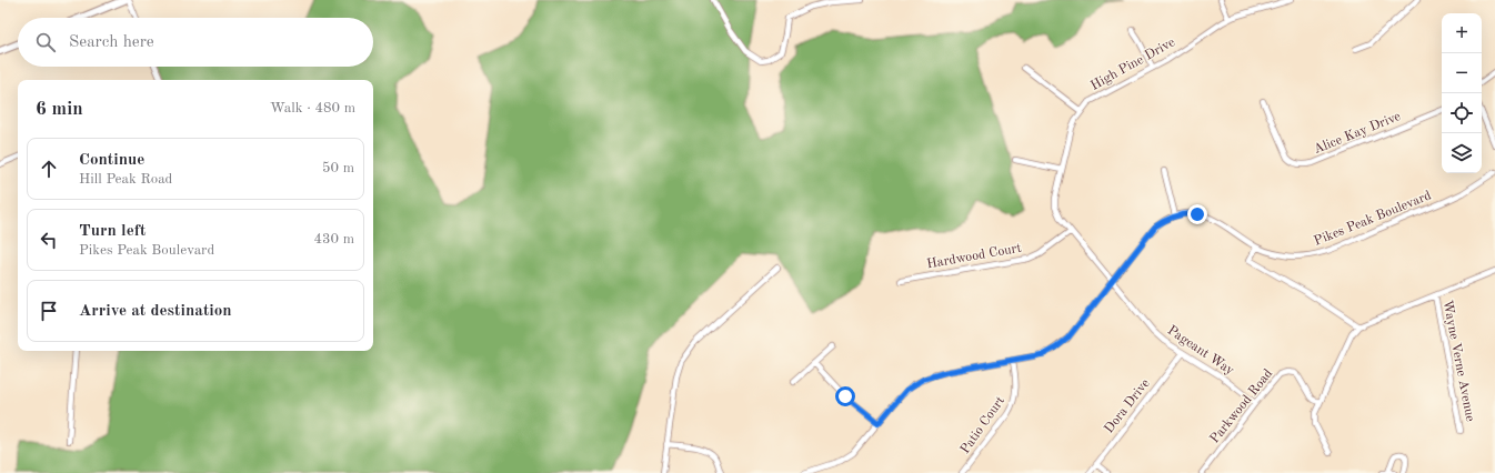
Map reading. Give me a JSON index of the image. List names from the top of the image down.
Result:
{
  "streets": {
    "street": [
      "High Pine Drive",
      "Alice Kay Drive",
      "Pikes Peak Boulevard",
      "Hardwood Court",
      "Pageant Way",
      "Wayne Verne Avenue",
      "Dora Drive",
      "Parkwood Road",
      "Patio Court"
    ]
  },
  "crossings": [
    ["High Pine Drive", "Hardwood Court"],
    ["High Pine Drive", "Pageant Way"],
    ["Pikes Peak Boulevard", "Pageant Way"],
    ["Pikes Peak Boulevard", "Patio Court"],
    ["Hardwood Court", "Pageant Way"],
    ["Pageant Way", "Dora Drive"],
    ["Pageant Way", "Parkwood Road"]
  ],
  "page": {
    "map_buttons": ["+", "−"],
    "search": "Search here",
    "heading": ["6 min", "Walk · 480 m"],
    "list": [
      ["Continue", "Hill Peak Road", "50 m"],
      ["Turn left", "Pikes Peak Boulevard", "430 m"],
      "Arrive at destination"
    ]
  }
}
